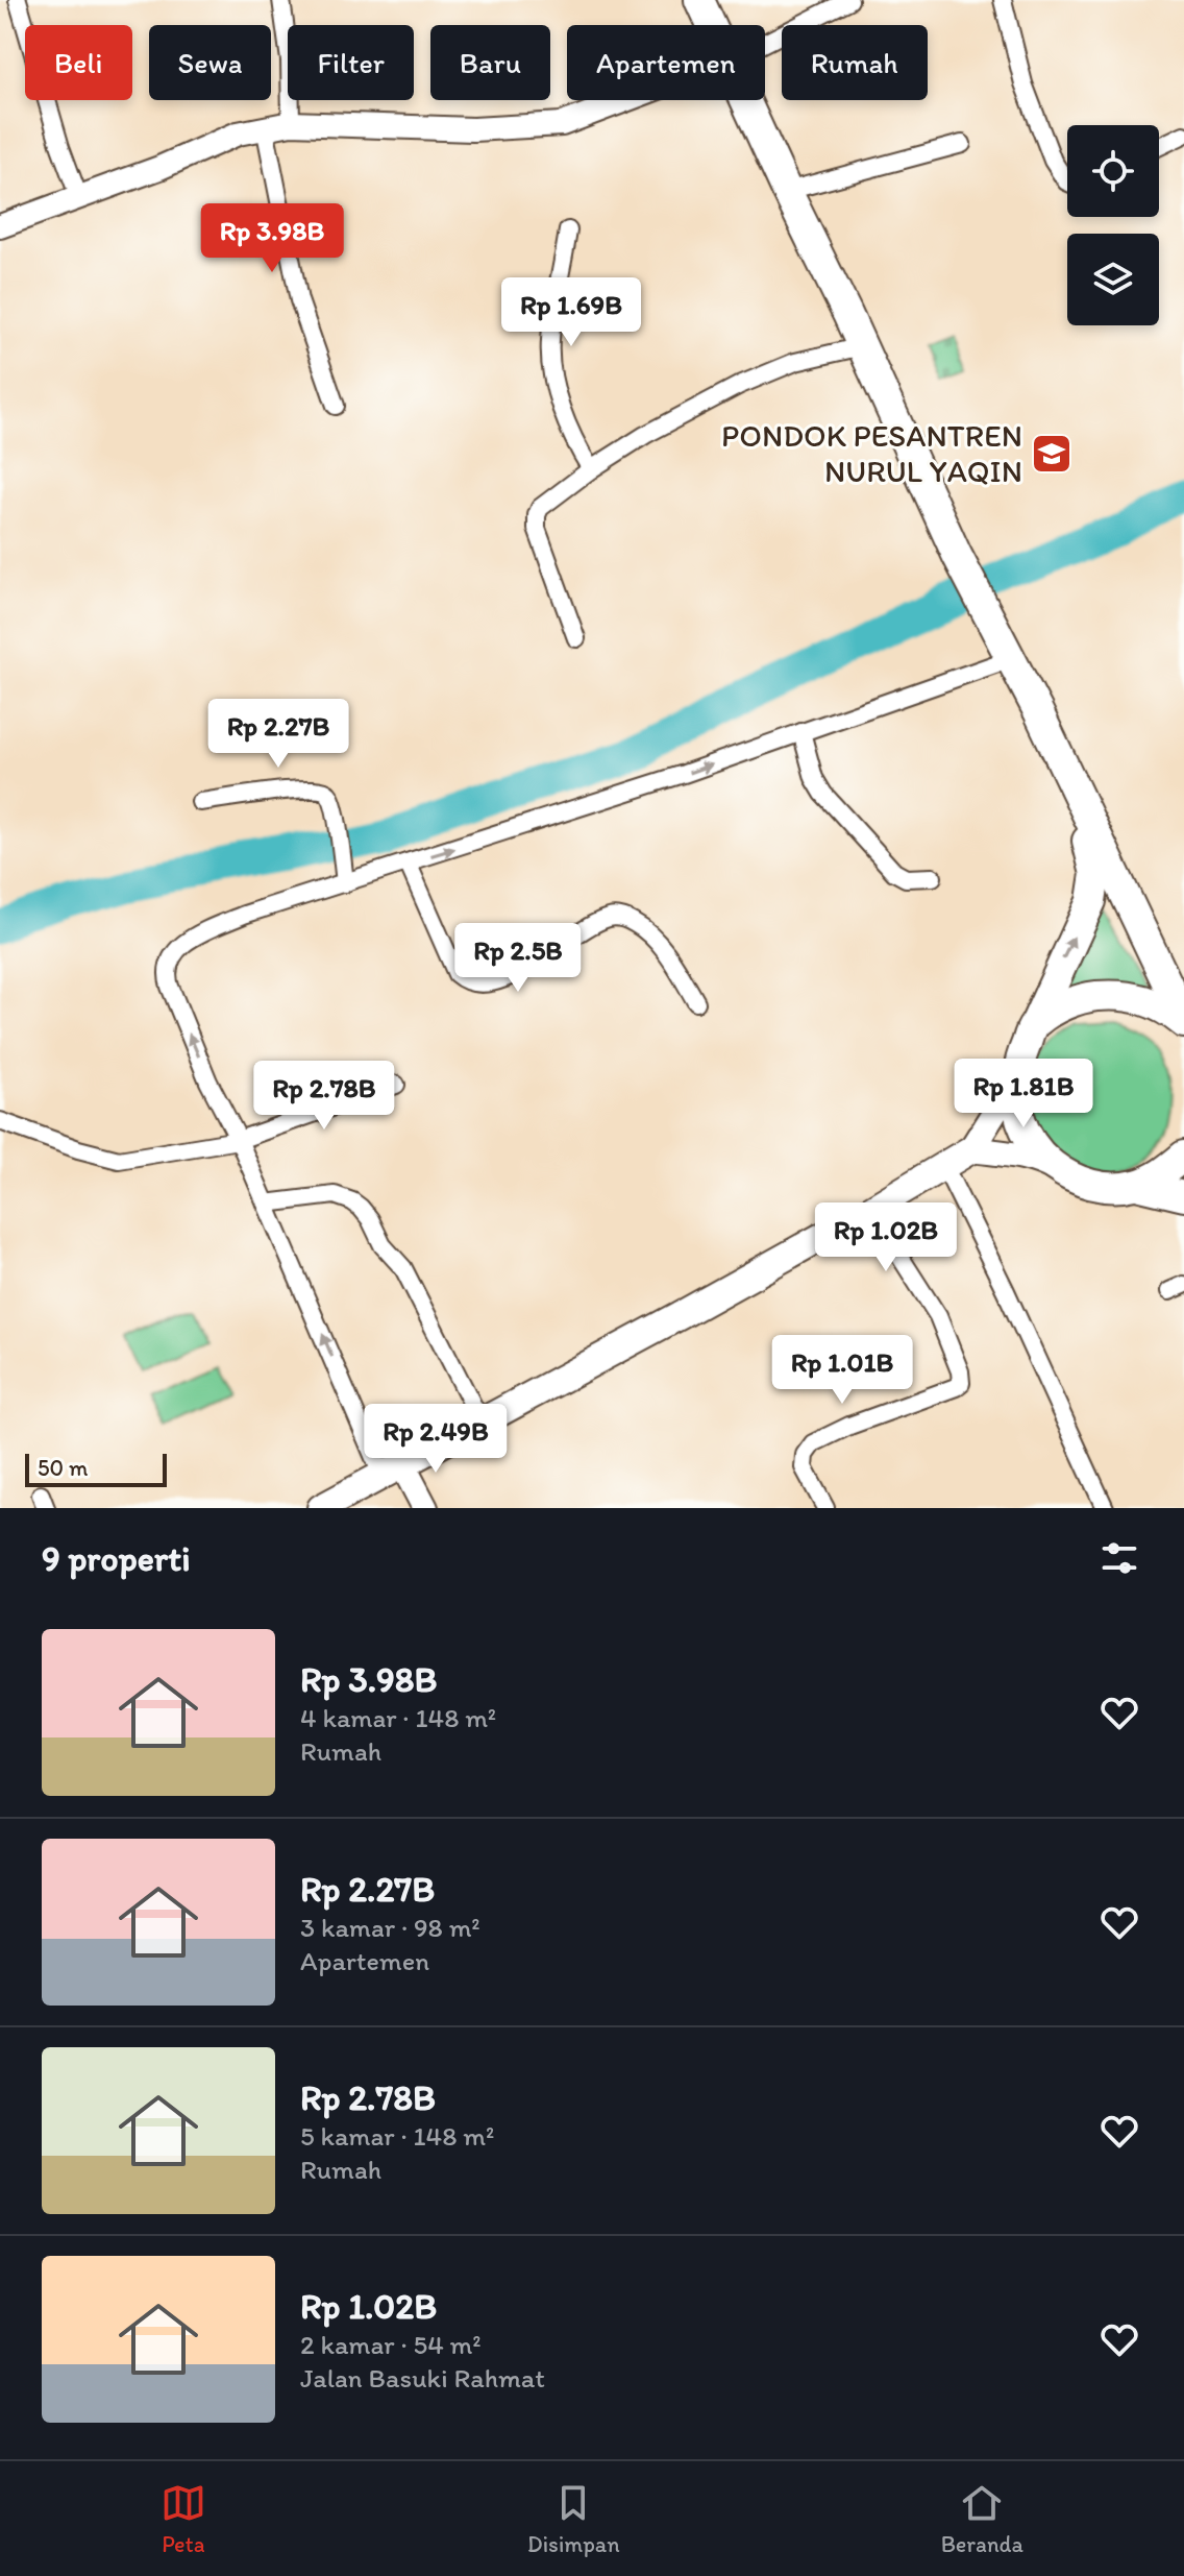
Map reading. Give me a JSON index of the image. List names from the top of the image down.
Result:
{
  "places": {
    "school or university": ["PONDOK PESANTREN NURUL YAQIN"]
  },
  "scale_bar": "50 m",
  "page": {
    "chip": [
      "Beli",
      "Sewa",
      "Filter",
      "Baru",
      "Apartemen",
      "Rumah"
    ],
    "price": [
      "Rp 3.98B",
      "Rp 1.69B",
      "Rp 2.27B",
      "Rp 2.5B",
      "Rp 1.81B",
      "Rp 2.78B",
      "Rp 1.02B",
      "Rp 1.01B",
      "Rp 2.49B"
    ],
    "scale": "50 m",
    "heading": "9 properti",
    "list": [
      {
        "name": "Rp 3.98B",
        "note": "4 kamar · 148 m² · Rumah"
      },
      {
        "name": "Rp 2.27B",
        "note": "3 kamar · 98 m² · Apartemen"
      },
      {
        "name": "Rp 2.78B",
        "note": "5 kamar · 148 m² · Rumah"
      },
      {
        "name": "Rp 1.02B",
        "note": "2 kamar · 54 m² · Jalan Basuki Rahmat"
      }
    ],
    "tabs": ["Peta", "Disimpan", "Beranda"]
  }
}
